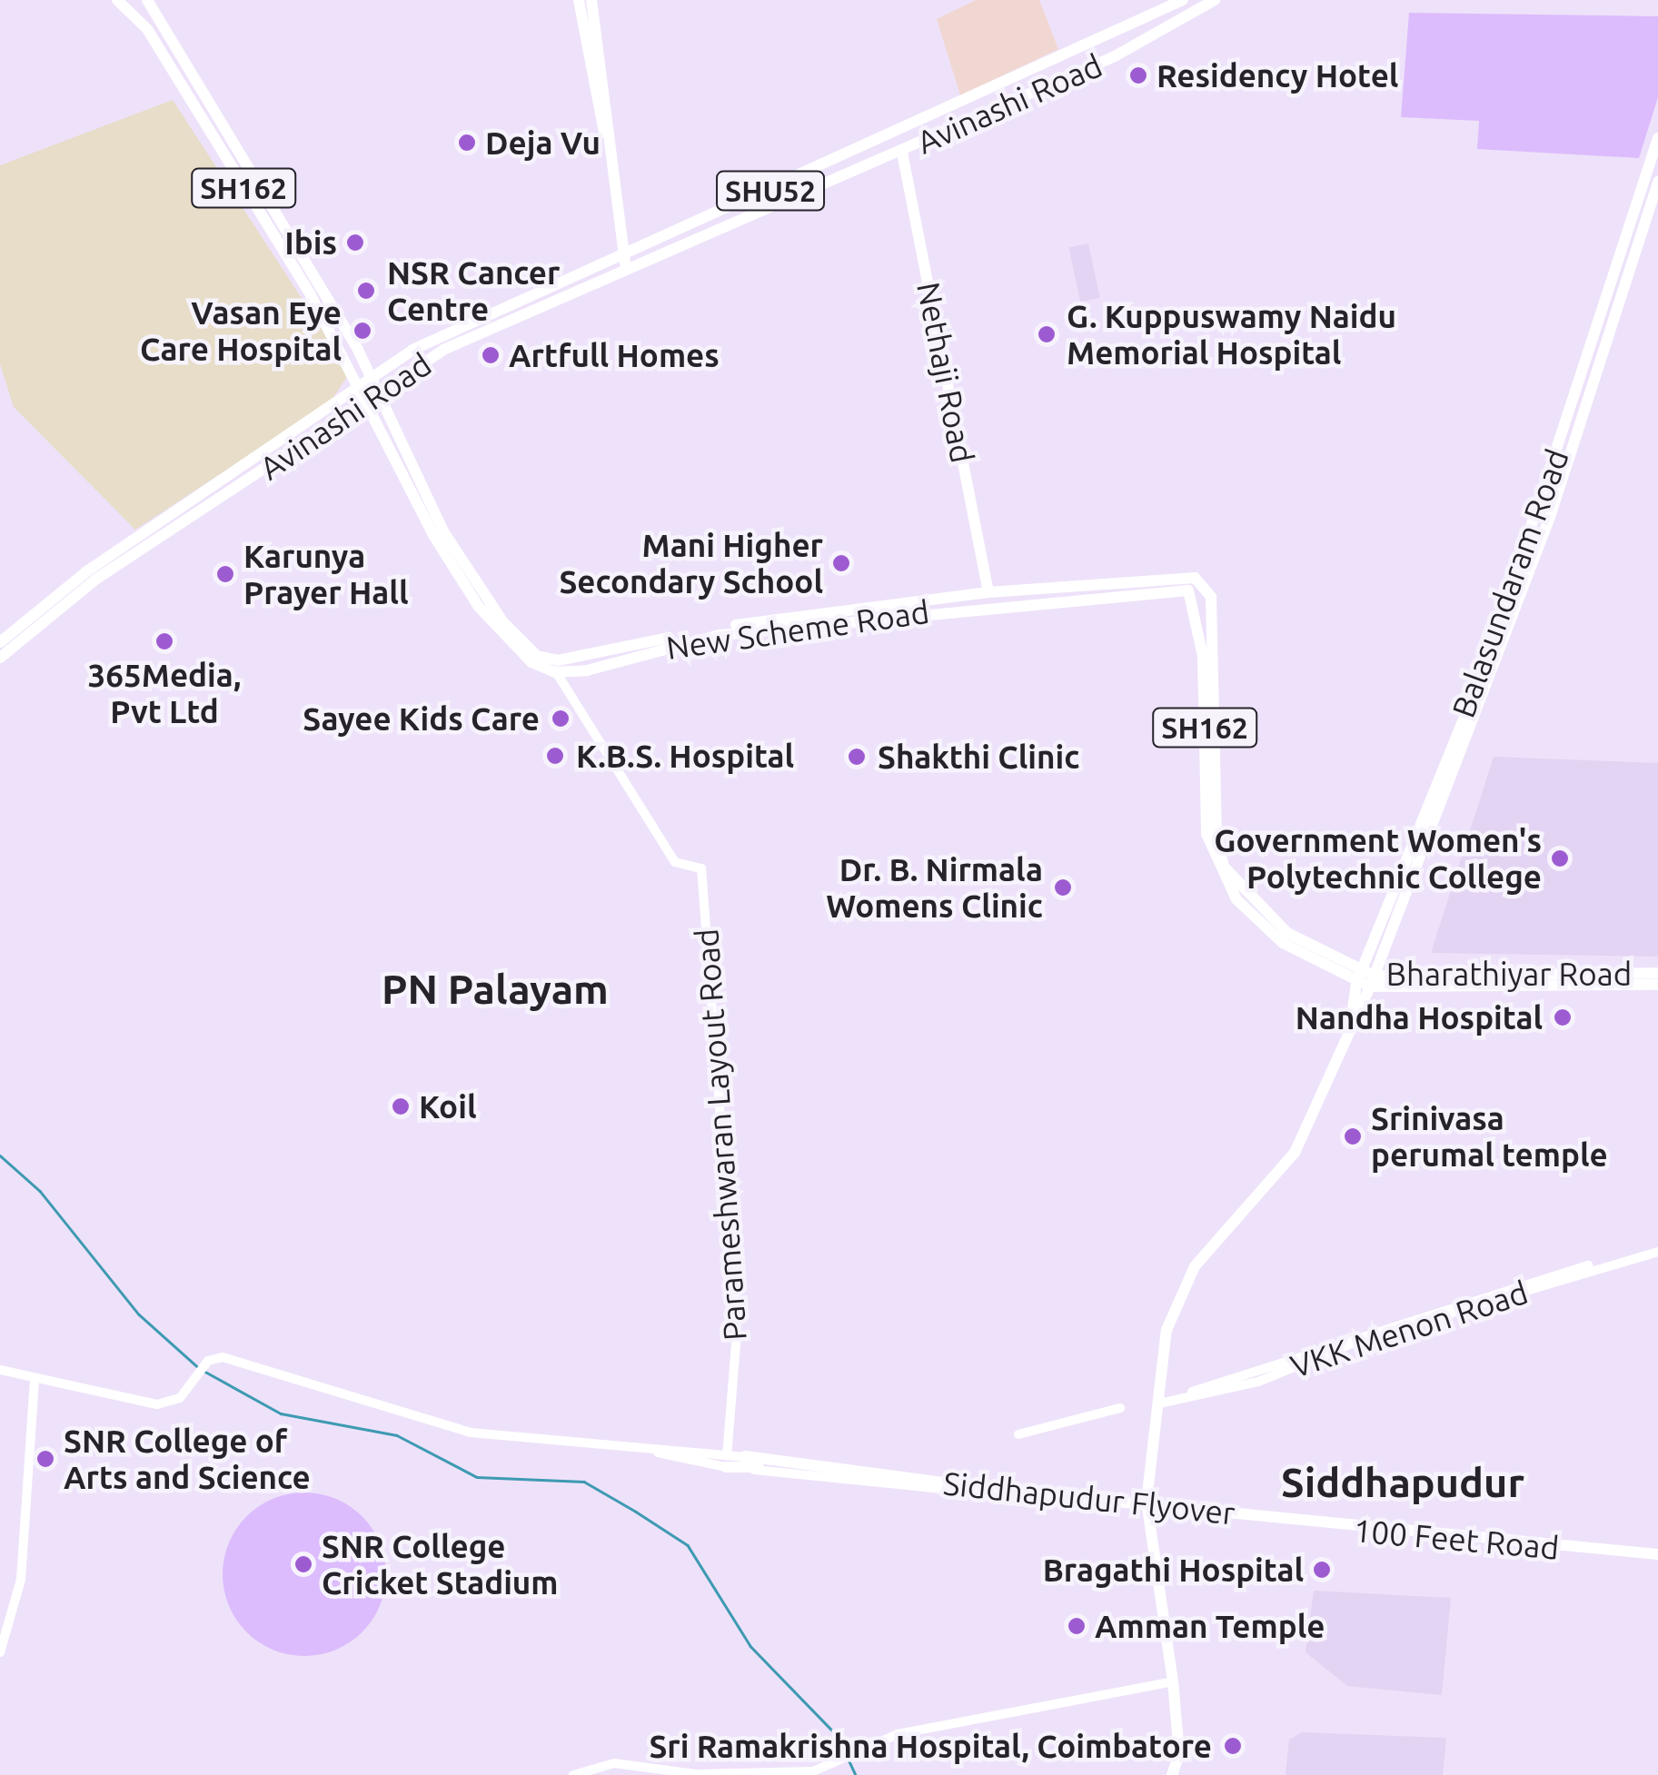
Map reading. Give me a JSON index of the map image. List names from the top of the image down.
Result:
{
  "streets": {
    "main road": [
      "Avinashi Road",
      "SH162",
      "SHU52",
      "Nethaji Road",
      "Balasundaram Road",
      "New Scheme Road",
      "Bharathiyar Road",
      "Siddhapudur Flyover",
      "100 Feet Road"
    ],
    "street": ["Parameshwaran Layout Road", "VKK Menon Road"]
  },
  "crossings": [
    ["Avinashi Road", "SH162"],
    ["Avinashi Road", "Nethaji Road"],
    ["SH162", "Nethaji Road"],
    ["SH162", "Balasundaram Road"],
    ["SH162", "New Scheme Road"],
    ["SH162", "Bharathiyar Road"],
    ["SH162", "Parameshwaran Layout Road"],
    ["Nethaji Road", "New Scheme Road"],
    ["Balasundaram Road", "New Scheme Road"],
    ["Balasundaram Road", "Bharathiyar Road"],
    ["New Scheme Road", "Parameshwaran Layout Road"],
    ["Parameshwaran Layout Road", "Siddhapudur Flyover"],
    ["Siddhapudur Flyover", "100 Feet Road"]
  ],
  "districts": ["PN Palayam", "Siddhapudur"],
  "places": [
    "Residency Hotel",
    "Deja Vu",
    "Ibis",
    "NSR Cancer Centre",
    "Vasan Eye Care Hospital",
    "G. Kuppuswamy Naidu Memorial Hospital",
    "Artfull Homes",
    "Mani Higher Secondary School",
    "Karunya Prayer Hall",
    "365Media, Pvt Ltd",
    "Sayee Kids Care",
    "K.B.S. Hospital",
    "Shakthi Clinic",
    "Government Women's Polytechnic College",
    "Dr. B. Nirmala Womens Clinic",
    "Nandha Hospital",
    "Koil",
    "Srinivasa perumal temple",
    "SNR College of Arts and Science",
    "SNR College Cricket Stadium",
    "Bragathi Hospital",
    "Amman Temple",
    "Sri Ramakrishna Hospital, Coimbatore"
  ]
}
